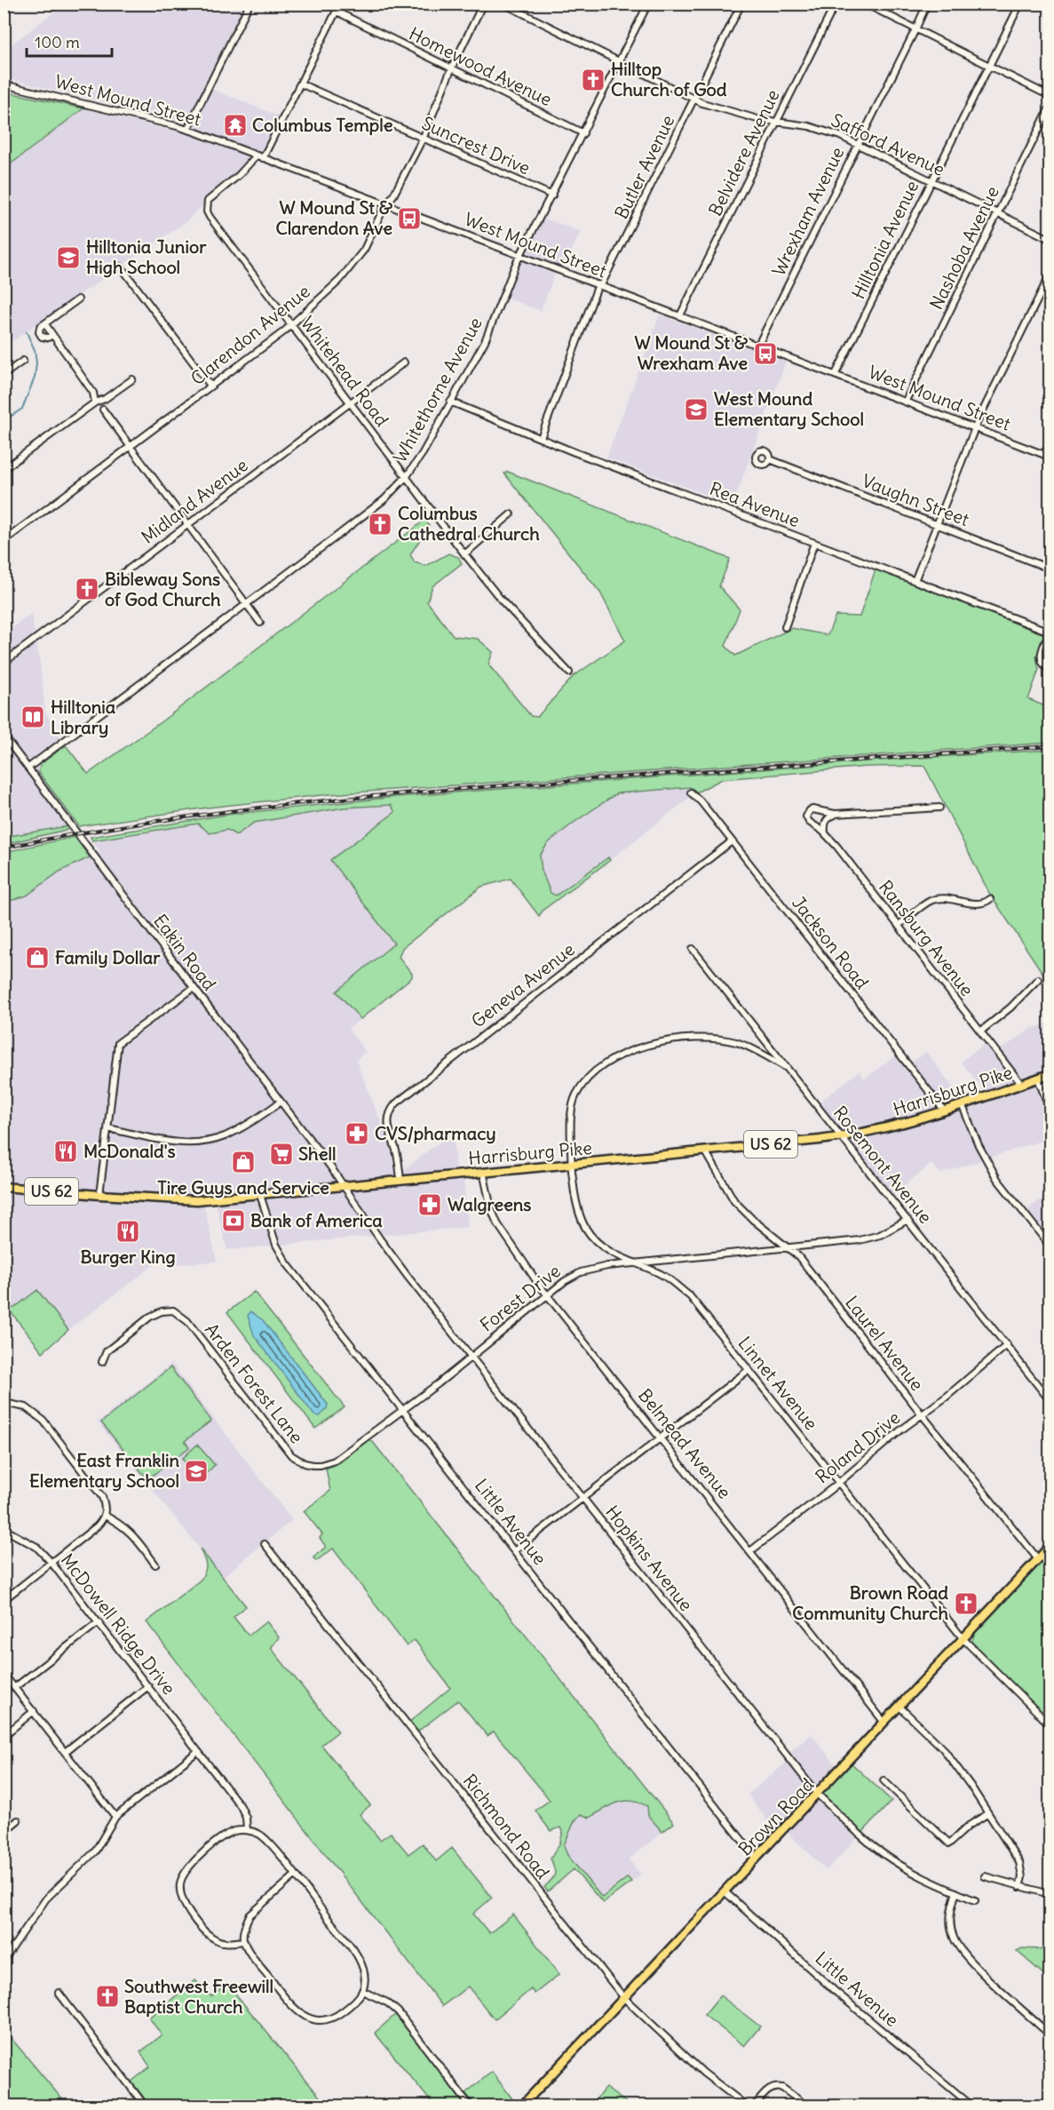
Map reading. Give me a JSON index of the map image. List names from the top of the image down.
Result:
{
  "streets": {
    "main road": ["Harrisburg Pike", "US 62", "Brown Road"],
    "street": [
      "Homewood Avenue",
      "West Mound Street",
      "Safford Avenue",
      "Suncrest Drive",
      "Belvidere Avenue",
      "Butler Avenue",
      "Wrexham Avenue",
      "Hilltonia Avenue",
      "Nashoba Avenue",
      "Clarendon Avenue",
      "Whitehead Road",
      "Whitethorne Avenue",
      "Vaughn Street",
      "Midland Avenue",
      "Rea Avenue",
      "Ransburg Avenue",
      "Jackson Road",
      "Eakin Road",
      "Geneva Avenue",
      "Rosemont Avenue",
      "Forest Drive",
      "Laurel Avenue",
      "Arden Forest Lane",
      "Linnet Avenue",
      "Belmead Avenue",
      "Roland Drive",
      "Little Avenue",
      "Hopkins Avenue",
      "McDowell Ridge Drive",
      "Richmond Road"
    ]
  },
  "crossings": [
    ["Homewood Avenue", "Clarendon Avenue"],
    ["Homewood Avenue", "Whitethorne Avenue"],
    ["West Mound Street", "Belvidere Avenue"],
    ["West Mound Street", "Butler Avenue"],
    ["West Mound Street", "Wrexham Avenue"],
    ["West Mound Street", "Hilltonia Avenue"],
    ["West Mound Street", "Nashoba Avenue"],
    ["West Mound Street", "Clarendon Avenue"],
    ["West Mound Street", "Whitehead Road"],
    ["West Mound Street", "Whitethorne Avenue"],
    ["Safford Avenue", "Belvidere Avenue"],
    ["Safford Avenue", "Butler Avenue"],
    ["Safford Avenue", "Wrexham Avenue"],
    ["Safford Avenue", "Hilltonia Avenue"],
    ["Safford Avenue", "Nashoba Avenue"],
    ["Safford Avenue", "Whitethorne Avenue"],
    ["Suncrest Drive", "Clarendon Avenue"],
    ["Suncrest Drive", "Whitethorne Avenue"],
    ["Butler Avenue", "Rea Avenue"],
    ["Clarendon Avenue", "Whitehead Road"],
    ["Whitehead Road", "Whitethorne Avenue"],
    ["Whitehead Road", "Midland Avenue"],
    ["Whitethorne Avenue", "Rea Avenue"],
    ["Whitethorne Avenue", "Eakin Road"],
    ["Ransburg Avenue", "Harrisburg Pike"],
    ["Jackson Road", "Geneva Avenue"],
    ["Jackson Road", "Harrisburg Pike"],
    ["Eakin Road", "Harrisburg Pike"],
    ["Eakin Road", "Hopkins Avenue"],
    ["Geneva Avenue", "Harrisburg Pike"],
    ["Harrisburg Pike", "Rosemont Avenue"],
    ["Harrisburg Pike", "Laurel Avenue"],
    ["Harrisburg Pike", "Linnet Avenue"],
    ["Harrisburg Pike", "Belmead Avenue"],
    ["Harrisburg Pike", "Little Avenue"],
    ["Harrisburg Pike", "Hopkins Avenue"],
    ["Rosemont Avenue", "Forest Drive"],
    ["Rosemont Avenue", "Linnet Avenue"],
    ["Rosemont Avenue", "Roland Drive"],
    ["Forest Drive", "Laurel Avenue"],
    ["Forest Drive", "Arden Forest Lane"],
    ["Forest Drive", "Linnet Avenue"],
    ["Forest Drive", "Belmead Avenue"],
    ["Forest Drive", "Little Avenue"],
    ["Forest Drive", "Hopkins Avenue"],
    ["Laurel Avenue", "Roland Drive"],
    ["Laurel Avenue", "Brown Road"],
    ["Linnet Avenue", "Roland Drive"],
    ["Linnet Avenue", "Brown Road"],
    ["Belmead Avenue", "Roland Drive"],
    ["Belmead Avenue", "Brown Road"],
    ["Little Avenue", "Brown Road"],
    ["Hopkins Avenue", "Brown Road"],
    ["Brown Road", "Richmond Road"]
  ],
  "places": {
    "church": [
      "Hilltop Church of God",
      "Columbus Cathedral Church",
      "Bibleway Sons of God Church",
      "Brown Road Community Church",
      "Southwest Freewill Baptist Church"
    ],
    "temple": ["Columbus Temple"],
    "bus stop": ["W Mound St & Clarendon Ave", "W Mound St & Wrexham Ave"],
    "school or university": ["Hilltonia Junior High School", "West Mound Elementary School", "East Franklin Elementary School"],
    "library": ["Hilltonia Library"],
    "shop": ["Family Dollar", "Tire Guys and Service"],
    "pharmacy": ["CVS/pharmacy", "Walgreens"],
    "restaurant": ["McDonald's", "Burger King"],
    "supermarket": ["Shell"],
    "bank": ["Bank of America"]
  },
  "scale_bar": "100 m"
}
